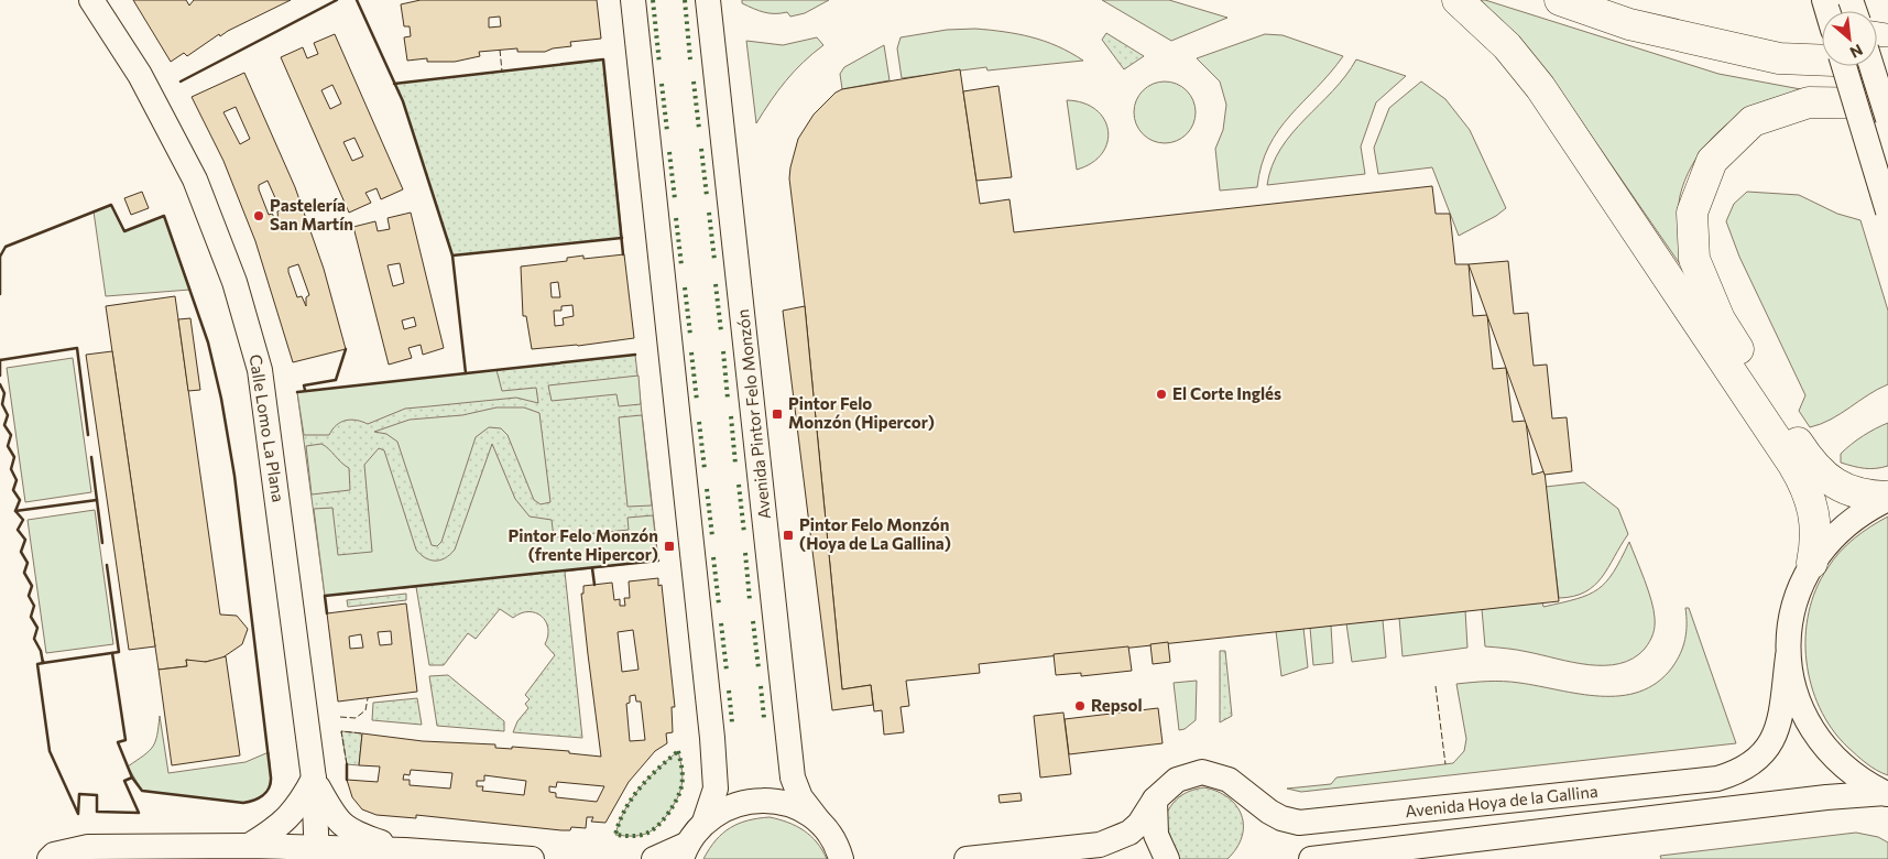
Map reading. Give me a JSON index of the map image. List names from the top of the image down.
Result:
{
  "streets": {
    "street": ["Avenida Pintor Felo Monzón", "Calle Lomo La Plana", "Avenida Hoya de la Gallina"]
  },
  "places": {
    "other": ["Pastelería San Martín", "El Corte Inglés", "Repsol"],
    "transit": ["Pintor Felo Monzón (Hipercor)", "Pintor Felo Monzón (Hoya de La Gallina)", "Pintor Felo Monzón (frente Hipercor)"]
  },
  "north": "bottom right"
}
